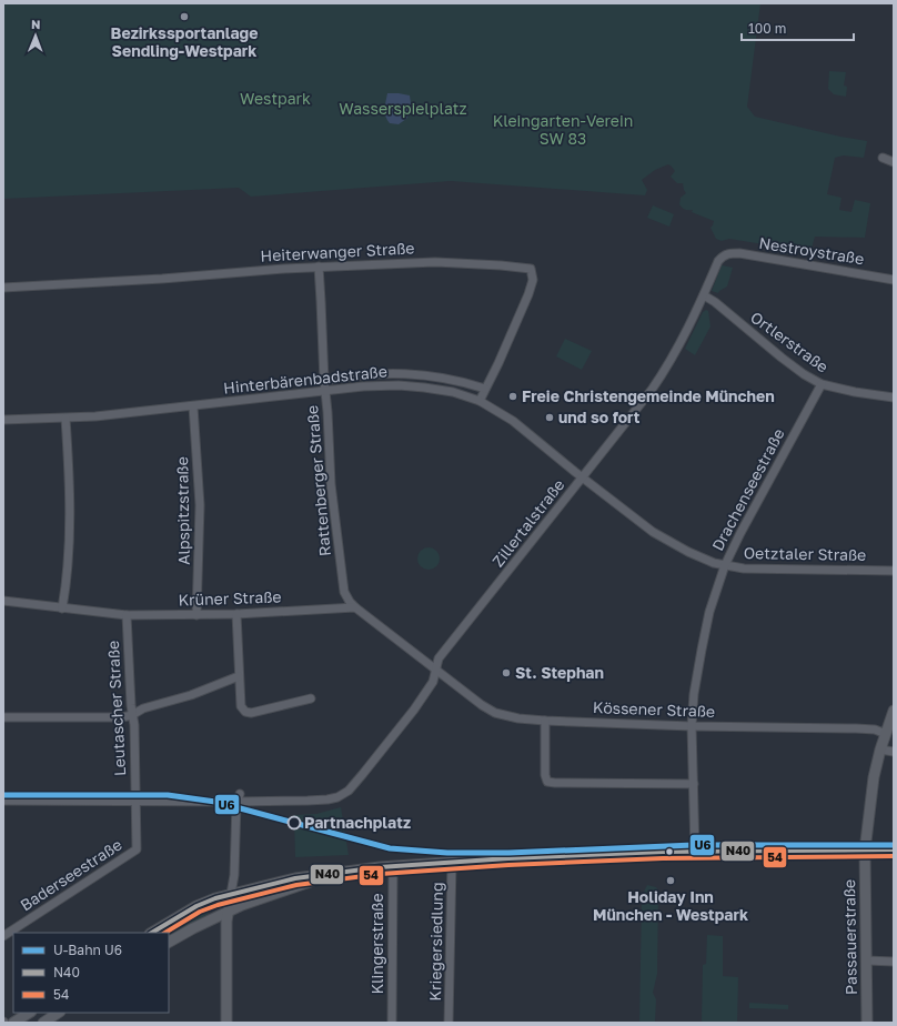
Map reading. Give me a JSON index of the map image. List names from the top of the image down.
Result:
{
  "streets": {
    "main road": ["Passauerstraße"],
    "street": [
      "Nestroystraße",
      "Heiterwanger Straße",
      "Ortlerstraße",
      "Hinterbärenbadstraße",
      "Rattenberger Straße",
      "Drachenseestraße",
      "Alpspitzstraße",
      "Zillertalstraße",
      "Oetztaler Straße",
      "Krüner Straße",
      "Leutascher Straße",
      "Kössener Straße",
      "Baderseestraße",
      "Kriegersiedlung",
      "Klingerstraße"
    ]
  },
  "crossings": [
    ["Nestroystraße", "Zillertalstraße"],
    ["Heiterwanger Straße", "Hinterbärenbadstraße"],
    ["Heiterwanger Straße", "Rattenberger Straße"],
    ["Ortlerstraße", "Drachenseestraße"],
    ["Ortlerstraße", "Zillertalstraße"],
    ["Hinterbärenbadstraße", "Rattenberger Straße"],
    ["Hinterbärenbadstraße", "Alpspitzstraße"],
    ["Hinterbärenbadstraße", "Zillertalstraße"],
    ["Hinterbärenbadstraße", "Oetztaler Straße"],
    ["Rattenberger Straße", "Krüner Straße"],
    ["Drachenseestraße", "Oetztaler Straße"],
    ["Drachenseestraße", "Kössener Straße"],
    ["Alpspitzstraße", "Krüner Straße"],
    ["Zillertalstraße", "Oetztaler Straße"],
    ["Zillertalstraße", "Kössener Straße"],
    ["Krüner Straße", "Leutascher Straße"],
    ["Leutascher Straße", "Baderseestraße"],
    ["Kössener Straße", "Passauerstraße"]
  ],
  "parks": ["Westpark", "Wasserspielplatz", "Kleingarten-Verein SW 83"],
  "places": [
    "Bezirkssportanlage Sendling-Westpark",
    "Freie Christengemeinde München",
    "und so fort",
    "St. Stephan",
    "Partnachplatz",
    "Holiday Inn München - Westpark"
  ],
  "lines": ["metro line U6", "transit line N40", "transit line 54"],
  "legend": ["U-Bahn U6", "N40", "54"],
  "scale_bar": "100 m",
  "north": "top"
}
